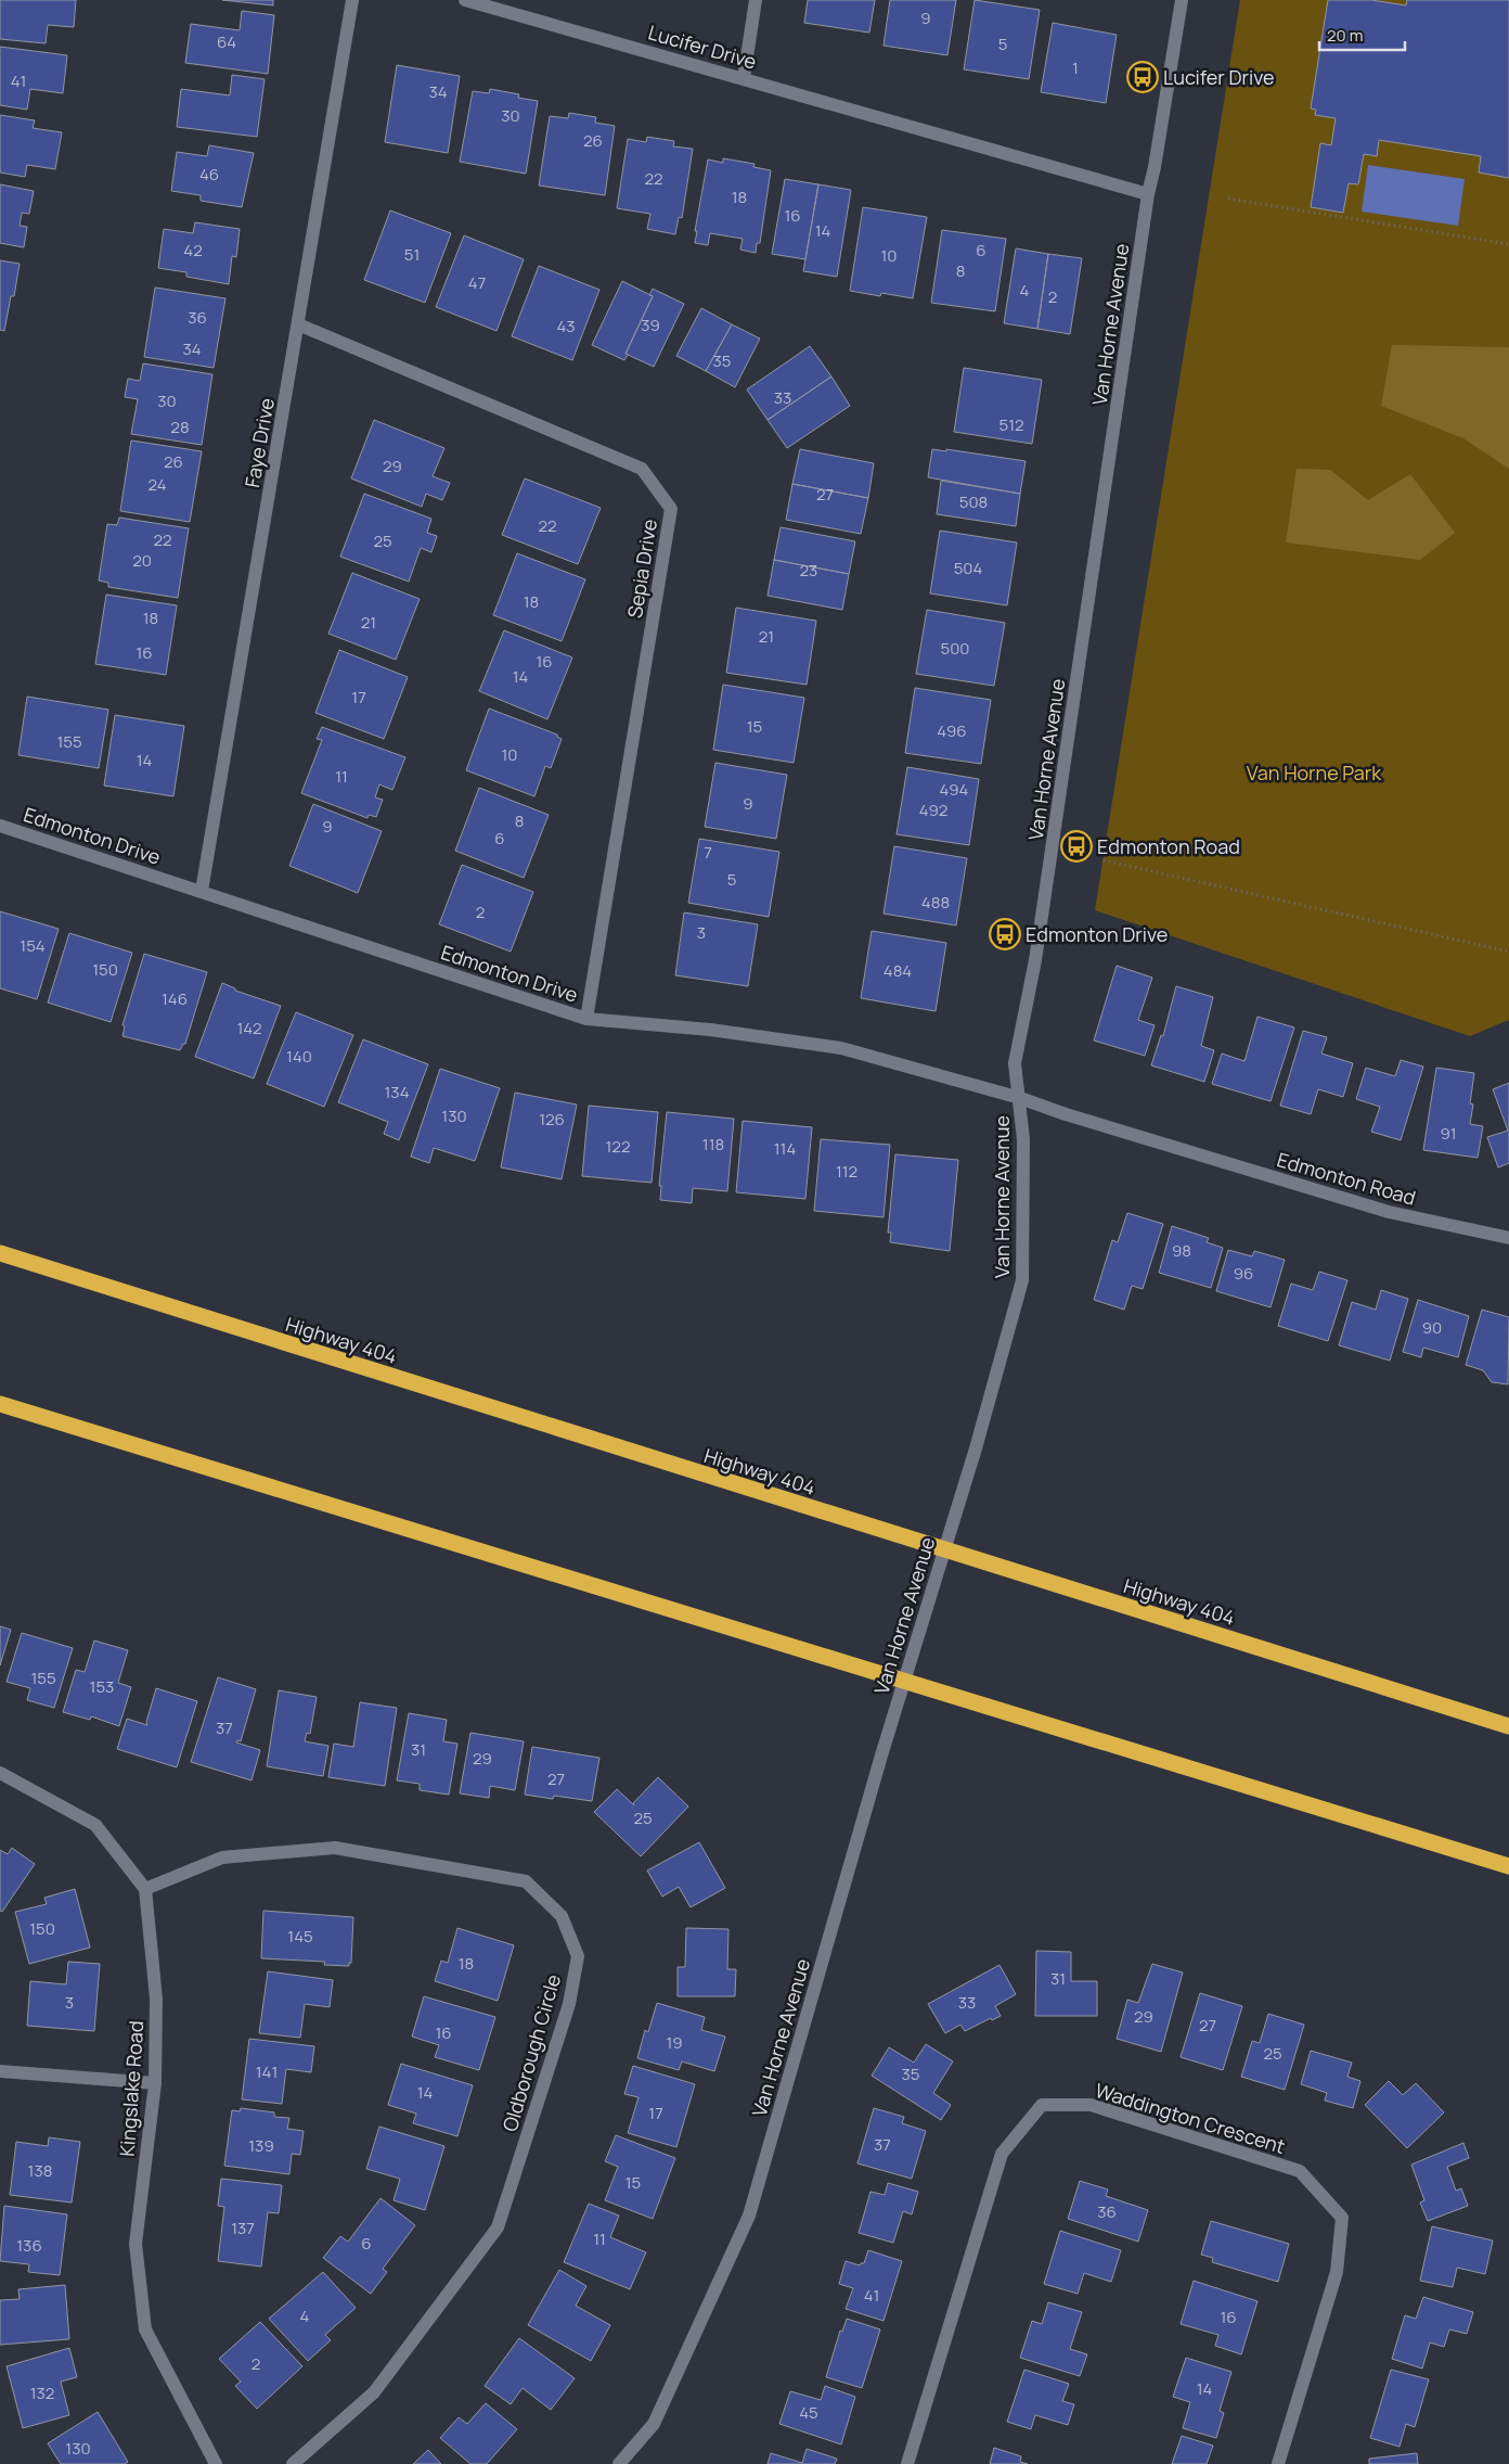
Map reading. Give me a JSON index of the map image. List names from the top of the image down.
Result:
{
  "streets": {
    "highway": ["Highway 404"],
    "street": [
      "Lucifer Drive",
      "Van Horne Avenue",
      "Faye Drive",
      "Sepia Drive",
      "Edmonton Drive",
      "Edmonton Road",
      "Oldborough Circle",
      "Kingslake Road",
      "Waddington Crescent"
    ]
  },
  "crossings": [
    ["Lucifer Drive", "Van Horne Avenue"],
    ["Van Horne Avenue", "Edmonton Drive"],
    ["Van Horne Avenue", "Edmonton Road"],
    ["Faye Drive", "Sepia Drive"],
    ["Faye Drive", "Edmonton Drive"],
    ["Sepia Drive", "Edmonton Drive"],
    ["Edmonton Drive", "Edmonton Road"],
    ["Oldborough Circle", "Kingslake Road"]
  ],
  "parks": ["Van Horne Park"],
  "places": {
    "bus stop": ["Lucifer Drive", "Edmonton Road", "Edmonton Drive"]
  },
  "house_numbers": [
    "9",
    "64",
    "5",
    "1",
    "41",
    "34",
    "30",
    "26",
    "46",
    "22",
    "18",
    "16",
    "14",
    "42",
    "6",
    "51",
    "10",
    "8",
    "47",
    "4",
    "2",
    "36",
    "39",
    "43",
    "34",
    "35",
    "33",
    "30",
    "512",
    "28",
    "26",
    "29",
    "24",
    "27",
    "508",
    "22",
    "22",
    "25",
    "20",
    "504",
    "23",
    "18",
    "18",
    "21",
    "21",
    "500",
    "16",
    "16",
    "14",
    "17",
    "15",
    "496",
    "155",
    "10",
    "14",
    "11",
    "494",
    "9",
    "492",
    "8",
    "9",
    "6",
    "7",
    "5",
    "488",
    "2",
    "3",
    "154",
    "150",
    "484",
    "146",
    "142",
    "140",
    "134",
    "130",
    "126",
    "91",
    "118",
    "122",
    "114",
    "112",
    "98",
    "96",
    "90",
    "155",
    "153",
    "37",
    "31",
    "29",
    "27",
    "25",
    "150",
    "145",
    "18",
    "31",
    "3",
    "33",
    "29",
    "27",
    "16",
    "19",
    "25",
    "141",
    "35",
    "14",
    "17",
    "37",
    "139",
    "138",
    "15",
    "36",
    "137",
    "11",
    "6",
    "136",
    "41",
    "4",
    "16",
    "2",
    "14",
    "132",
    "45",
    "130"
  ],
  "scale_bar": "20 m"
}
